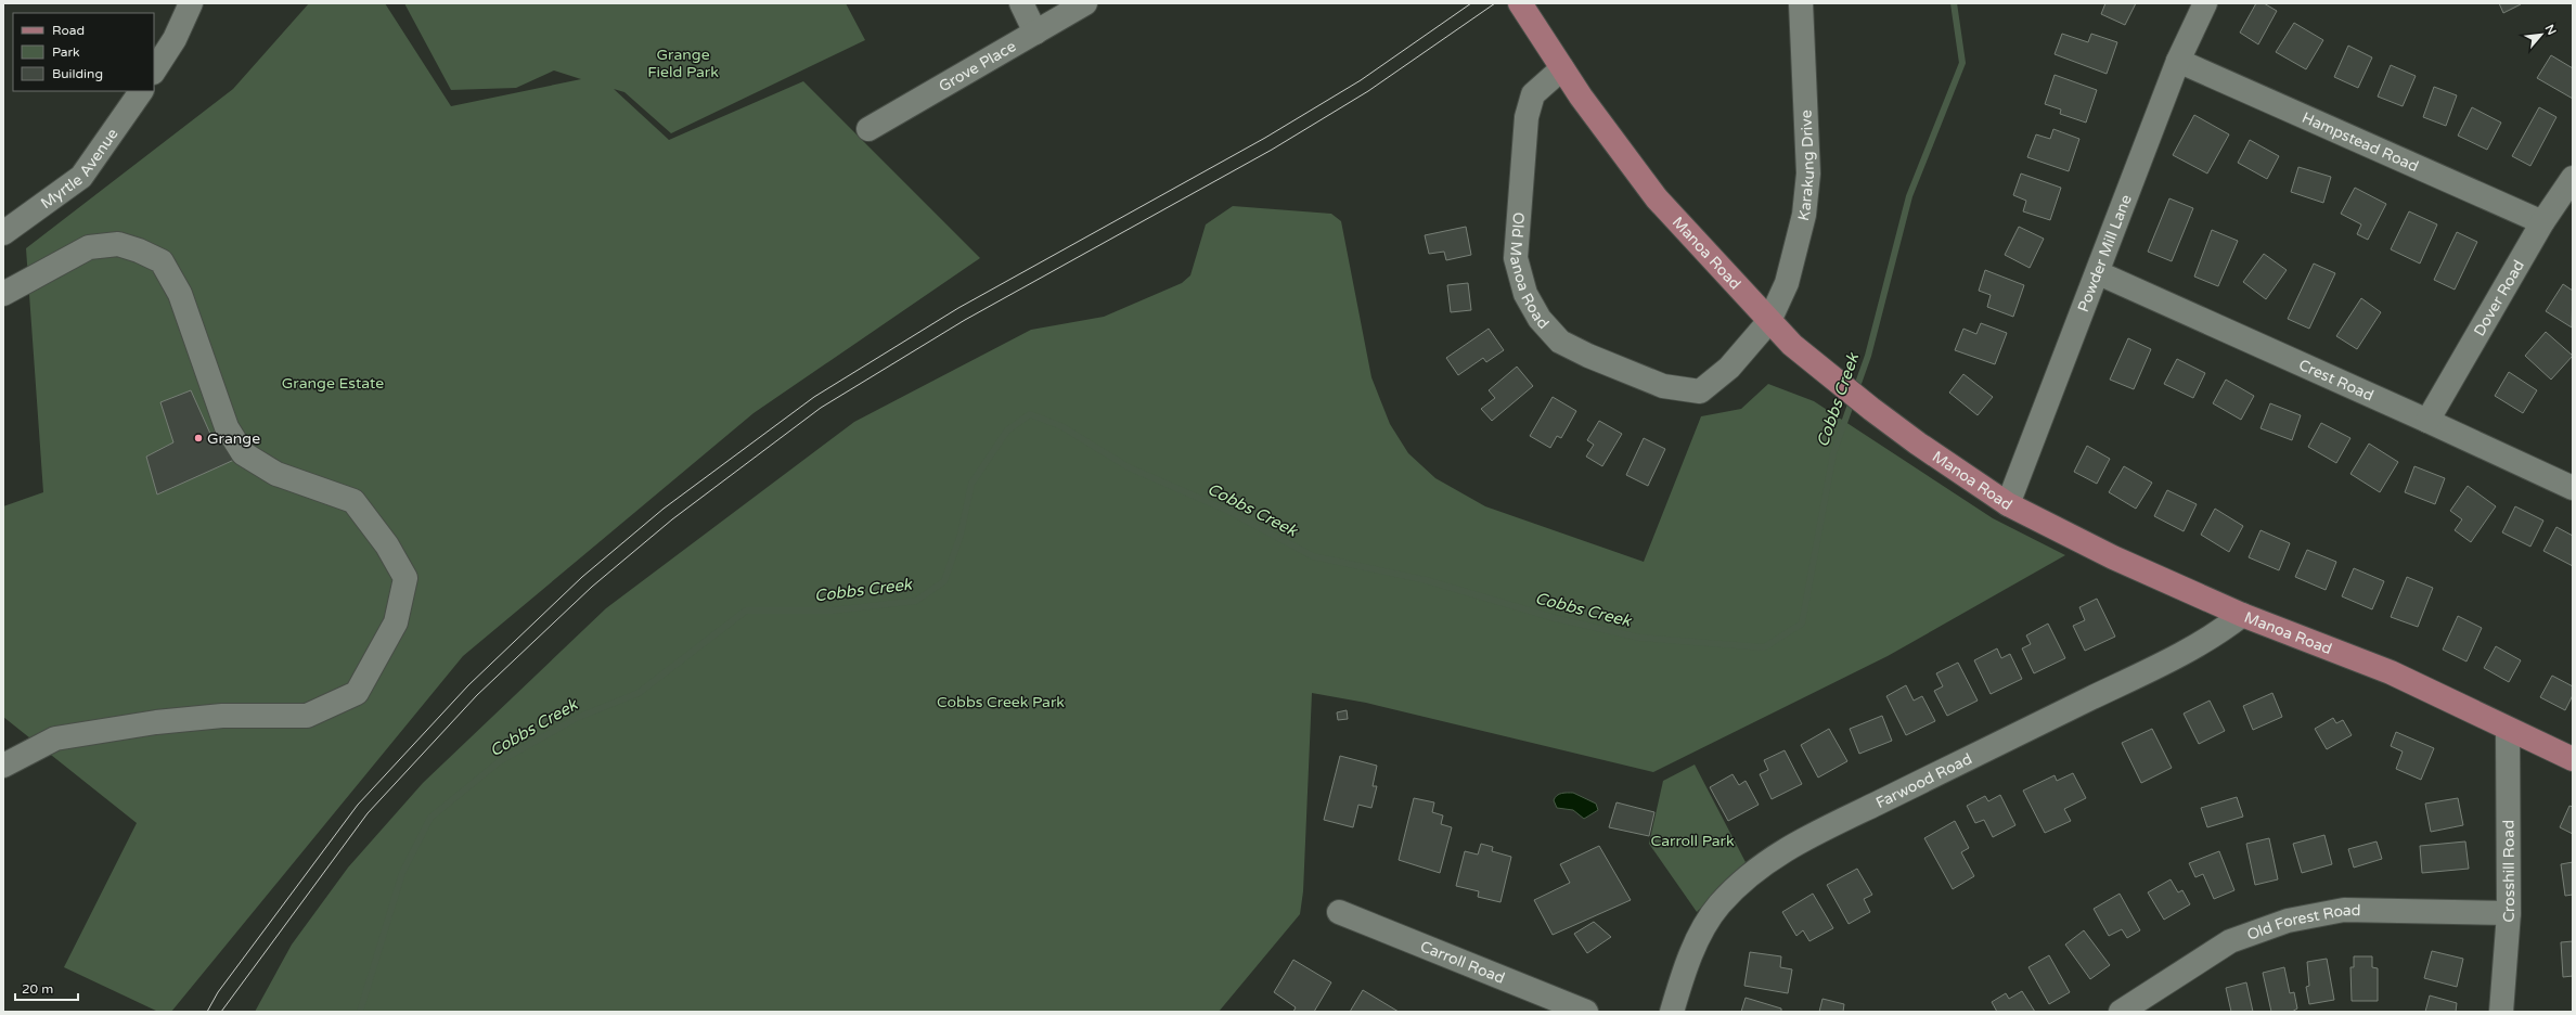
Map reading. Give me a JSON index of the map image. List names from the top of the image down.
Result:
{
  "streets": {
    "main road": ["Manoa Road"],
    "street": [
      "Grove Place",
      "Hampstead Road",
      "Karakung Drive",
      "Myrtle Avenue",
      "Powder Mill Lane",
      "Old Manoa Road",
      "Dover Road",
      "Crest Road",
      "Farwood Road",
      "Crosshill Road",
      "Old Forest Road",
      "Carroll Road"
    ]
  },
  "crossings": [
    ["Hampstead Road", "Powder Mill Lane"],
    ["Hampstead Road", "Dover Road"],
    ["Karakung Drive", "Manoa Road"],
    ["Karakung Drive", "Old Manoa Road"],
    ["Manoa Road", "Powder Mill Lane"],
    ["Manoa Road", "Old Manoa Road"],
    ["Manoa Road", "Farwood Road"],
    ["Manoa Road", "Crosshill Road"],
    ["Powder Mill Lane", "Crest Road"],
    ["Dover Road", "Crest Road"],
    ["Crosshill Road", "Old Forest Road"]
  ],
  "water": ["Cobbs Creek"],
  "parks": [
    "Grange Field Park",
    "Grange Estate",
    "Cobbs Creek Park",
    "Carroll Park"
  ],
  "places": ["Grange"],
  "legend": ["Road", "Park", "Building"],
  "scale_bar": "20 m",
  "north": "top right"
}
